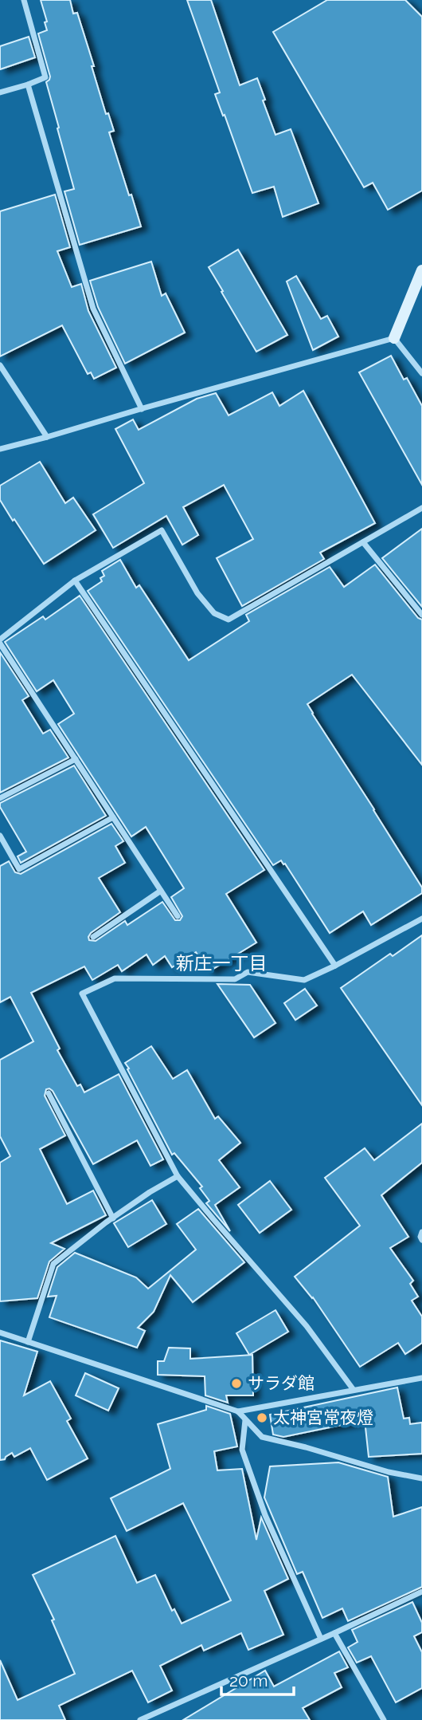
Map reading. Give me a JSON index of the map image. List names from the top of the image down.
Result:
{
  "districts": ["新庄一丁目"],
  "places": ["サラダ館", "太神宮常夜燈"],
  "scale_bar": "20 m"
}
